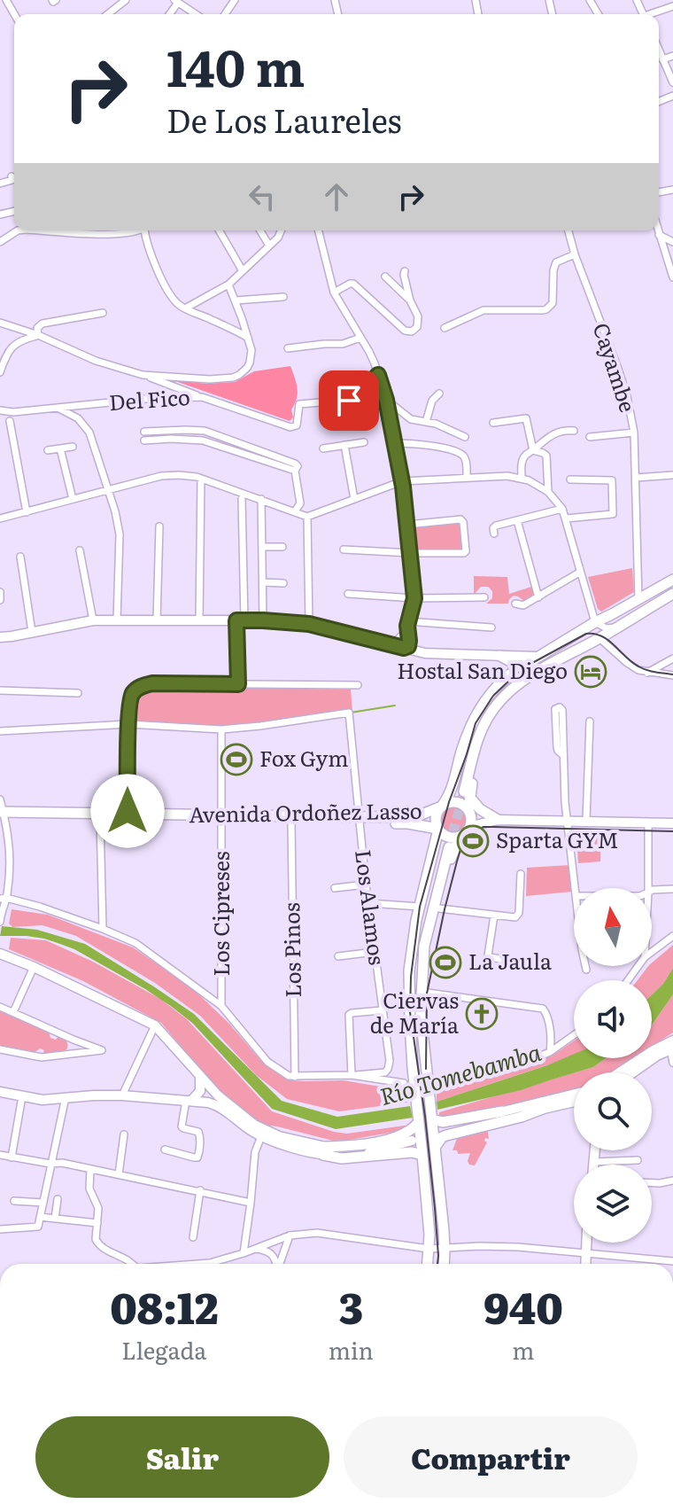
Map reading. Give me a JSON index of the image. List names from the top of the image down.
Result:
{
  "streets": {
    "main road": ["Avenida Ordoñez Lasso"],
    "street": [
      "Cayambe",
      "Del Fico",
      "Los Alamos",
      "Los Cipreses",
      "Los Pinos"
    ]
  },
  "crossings": [
    ["Avenida Ordoñez Lasso", "Los Alamos"],
    ["Avenida Ordoñez Lasso", "Los Cipreses"],
    ["Avenida Ordoñez Lasso", "Los Pinos"],
    ["Los Alamos", "Los Cipreses"]
  ],
  "water": ["Río Tomebamba"],
  "places": {
    "hotel": ["Hostal San Diego"],
    "sports": ["Fox Gym", "Sparta GYM", "La Jaula"],
    "church": ["Ciervas de María"]
  },
  "north": "top",
  "page": {
    "turn": ["140 m", "De Los Laureles"],
    "eta": [
      "08:12",
      "Llegada",
      "3",
      "min",
      "940",
      "m"
    ],
    "buttons": ["Salir", "Compartir"]
  }
}
